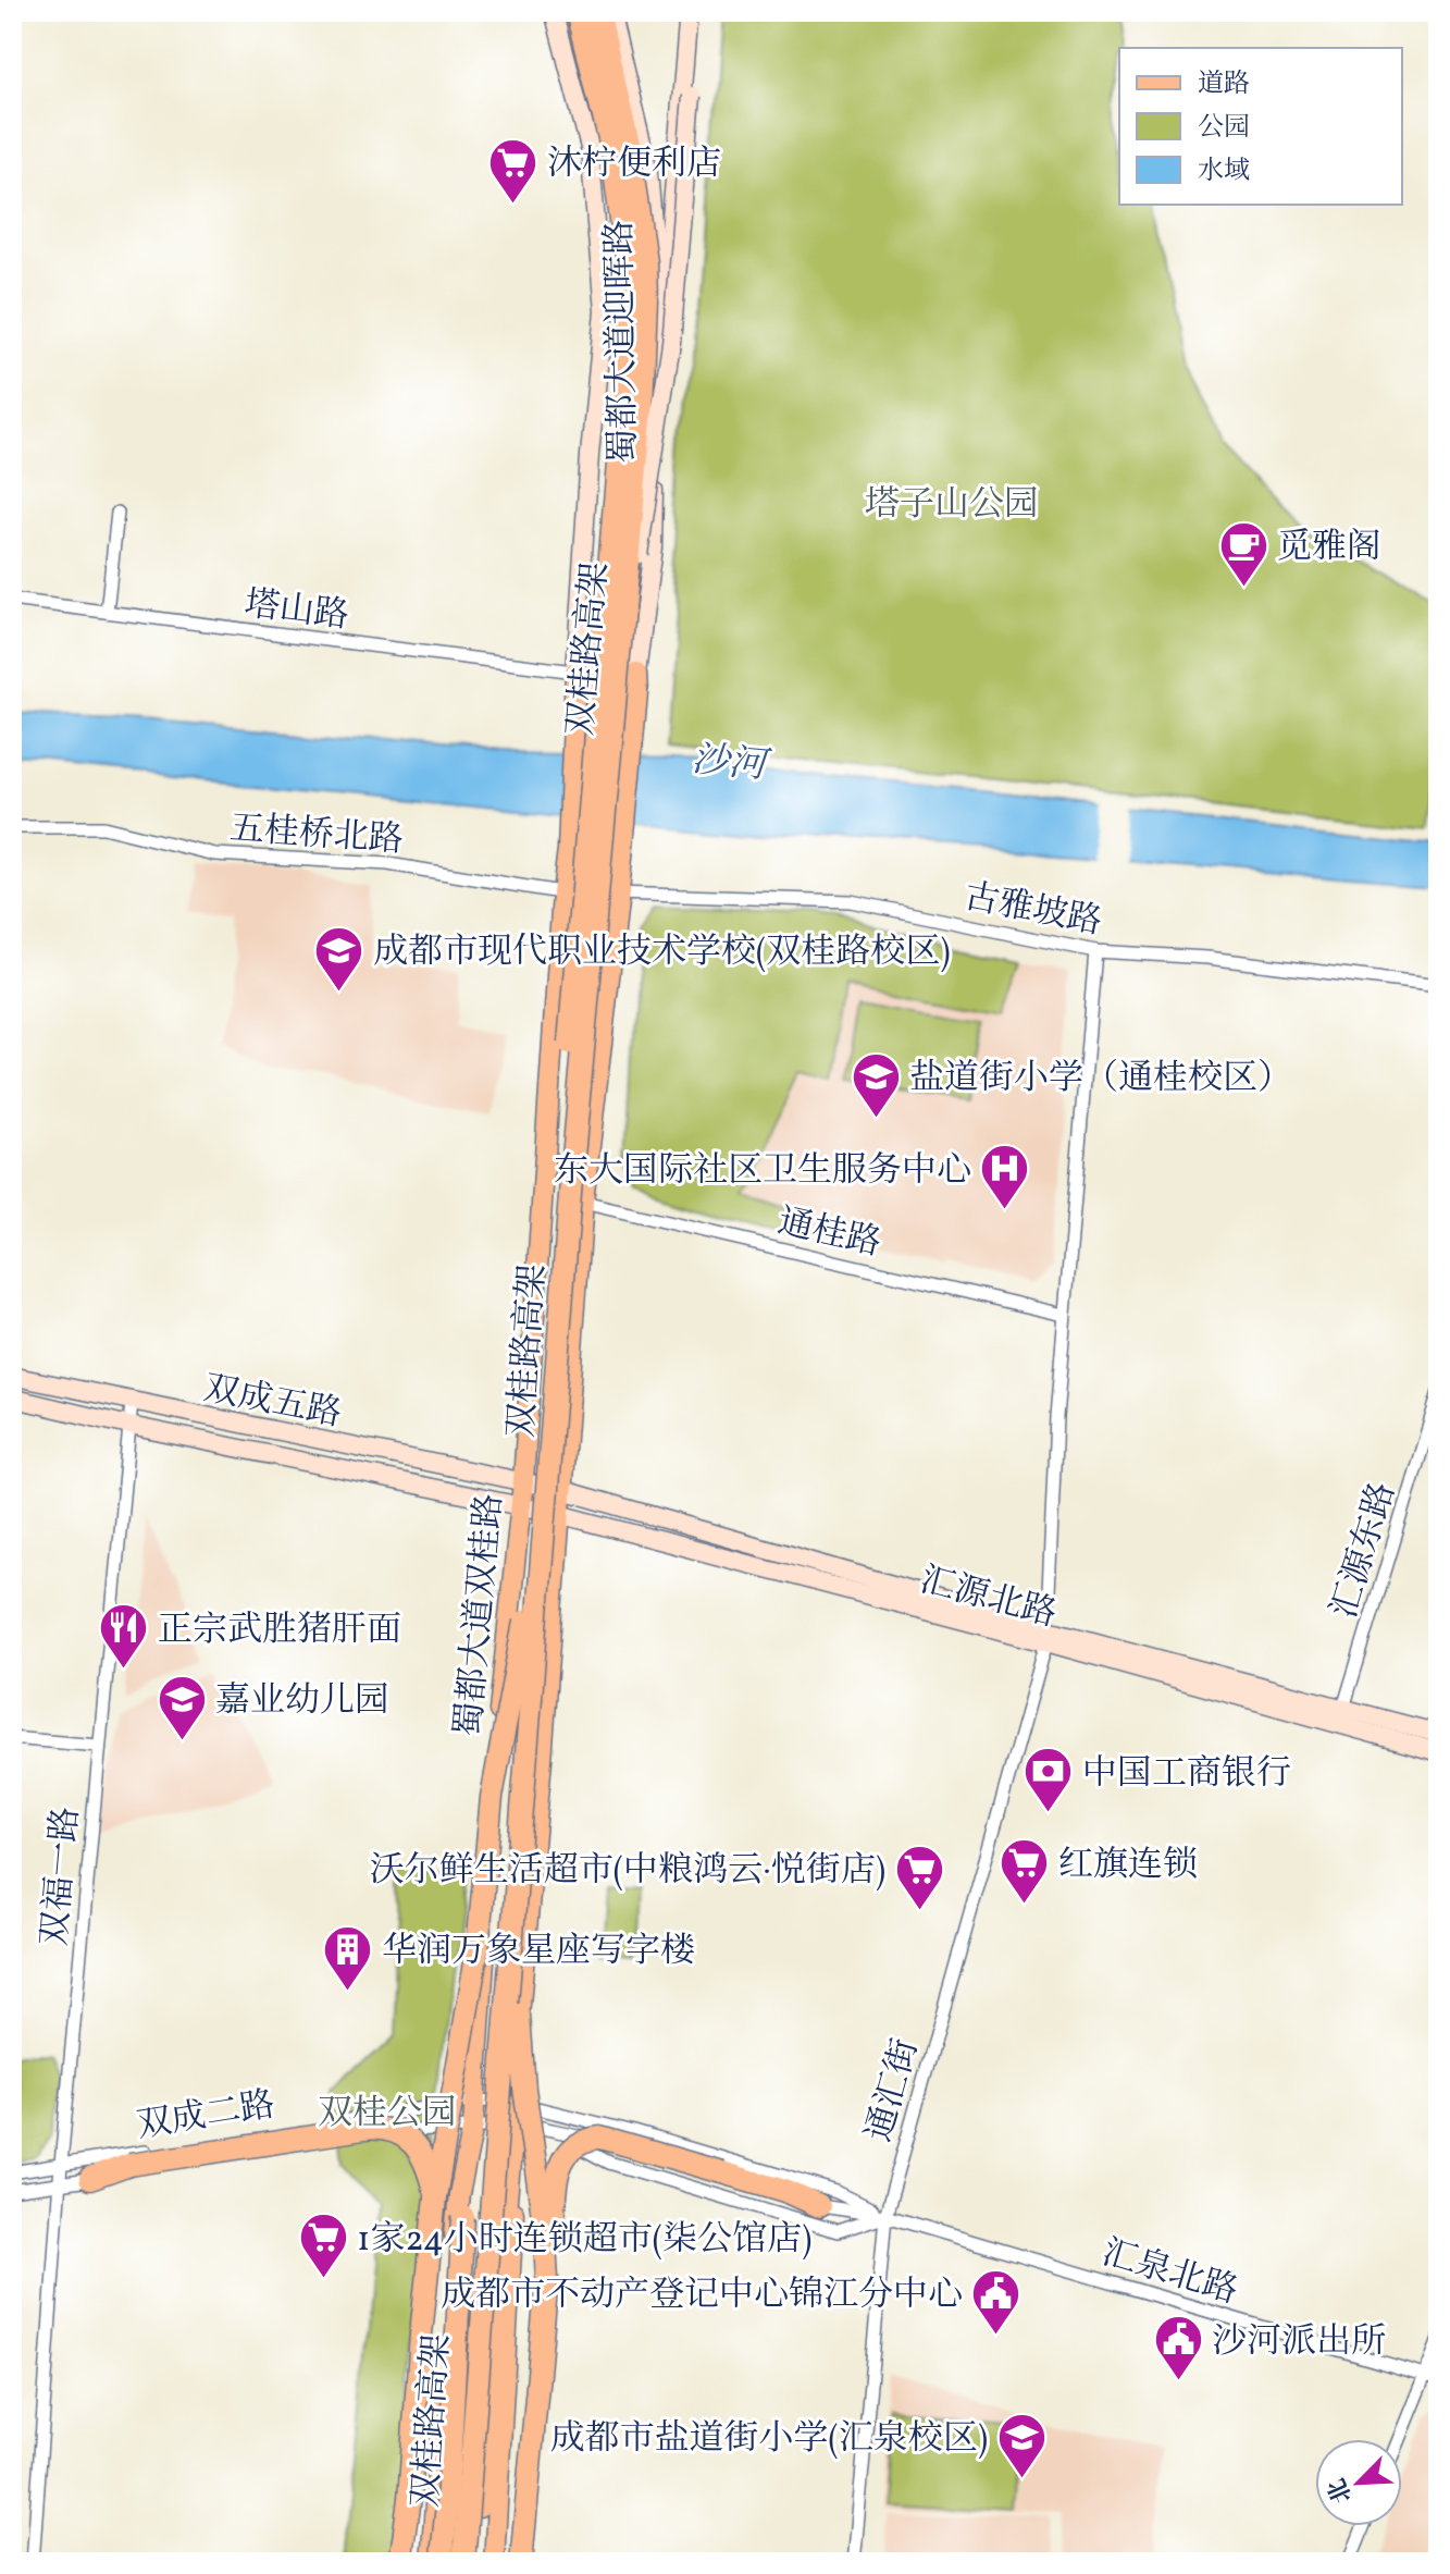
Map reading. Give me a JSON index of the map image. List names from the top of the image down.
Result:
{
  "streets": {
    "highway": ["蜀都大道迎晖路", "双桂路高架"],
    "main road": ["蜀都大道双桂路"],
    "street": [
      "塔山路",
      "五桂桥北路",
      "古雅坡路",
      "通桂路",
      "双成五路",
      "汇源东路",
      "汇源北路",
      "双福一路",
      "通汇街",
      "双成二路",
      "汇泉北路"
    ]
  },
  "crossings": [
    ["蜀都大道迎晖路", "塔山路"],
    ["蜀都大道迎晖路", "双桂路高架"],
    ["蜀都大道迎晖路", "蜀都大道双桂路"],
    ["塔山路", "蜀都大道双桂路"],
    ["双桂路高架", "蜀都大道双桂路"],
    ["五桂桥北路", "古雅坡路"],
    ["五桂桥北路", "蜀都大道双桂路"],
    ["古雅坡路", "蜀都大道双桂路"],
    ["古雅坡路", "通汇街"],
    ["通桂路", "蜀都大道双桂路"],
    ["通桂路", "通汇街"],
    ["双成五路", "汇源北路"],
    ["双成五路", "蜀都大道双桂路"],
    ["双成五路", "双福一路"],
    ["汇源东路", "汇源北路"],
    ["汇源北路", "蜀都大道双桂路"],
    ["汇源北路", "通汇街"],
    ["蜀都大道双桂路", "双成二路"],
    ["蜀都大道双桂路", "汇泉北路"],
    ["双福一路", "双成二路"],
    ["通汇街", "汇泉北路"],
    ["双成二路", "汇泉北路"]
  ],
  "water": ["沙河"],
  "parks": ["塔子山公园", "双桂公园"],
  "places": {
    "supermarket": [
      "沐柠便利店",
      "红旗连锁",
      "沃尔鲜生活超市(中粮鸿云·悦街店)",
      "1家24小时连锁超市(柒公馆店)"
    ],
    "cafe": ["觅雅阁"],
    "school or university": [
      "成都市现代职业技术学校(双桂路校区)",
      "盐道街小学（通桂校区）",
      "嘉业幼儿园",
      "成都市盐道街小学(汇泉校区)"
    ],
    "hospital": ["东大国际社区卫生服务中心"],
    "restaurant": ["正宗武胜猪肝面"],
    "bank": ["中国工商银行"],
    "building": ["华润万象星座写字楼"],
    "public building": ["成都市不动产登记中心锦江分中心", "沙河派出所"]
  },
  "legend": ["道路", "公园", "水域"],
  "north": "bottom left"
}
